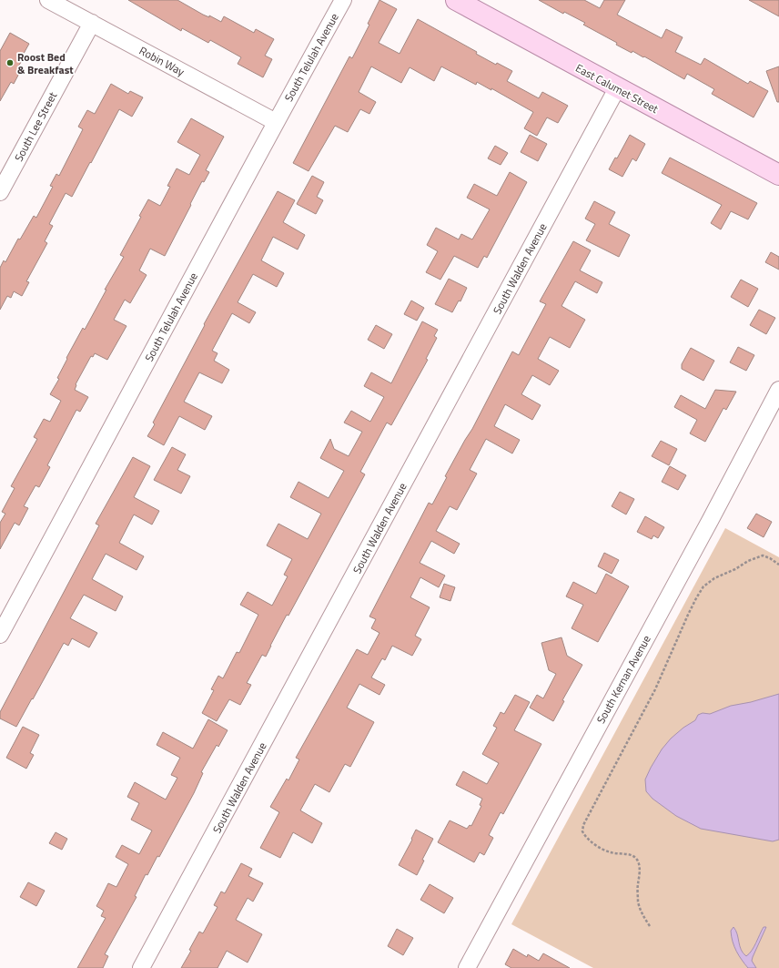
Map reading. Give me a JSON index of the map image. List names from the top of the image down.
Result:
{
  "streets": {
    "main road": ["East Calumet Street"],
    "street": [
      "South Telulah Avenue",
      "Robin Way",
      "South Lee Street",
      "South Walden Avenue",
      "South Kernan Avenue"
    ]
  },
  "crossings": [
    ["South Telulah Avenue", "Robin Way"],
    ["Robin Way", "South Lee Street"],
    ["East Calumet Street", "South Walden Avenue"]
  ],
  "places": ["Roost Bed & Breakfast"]
}
